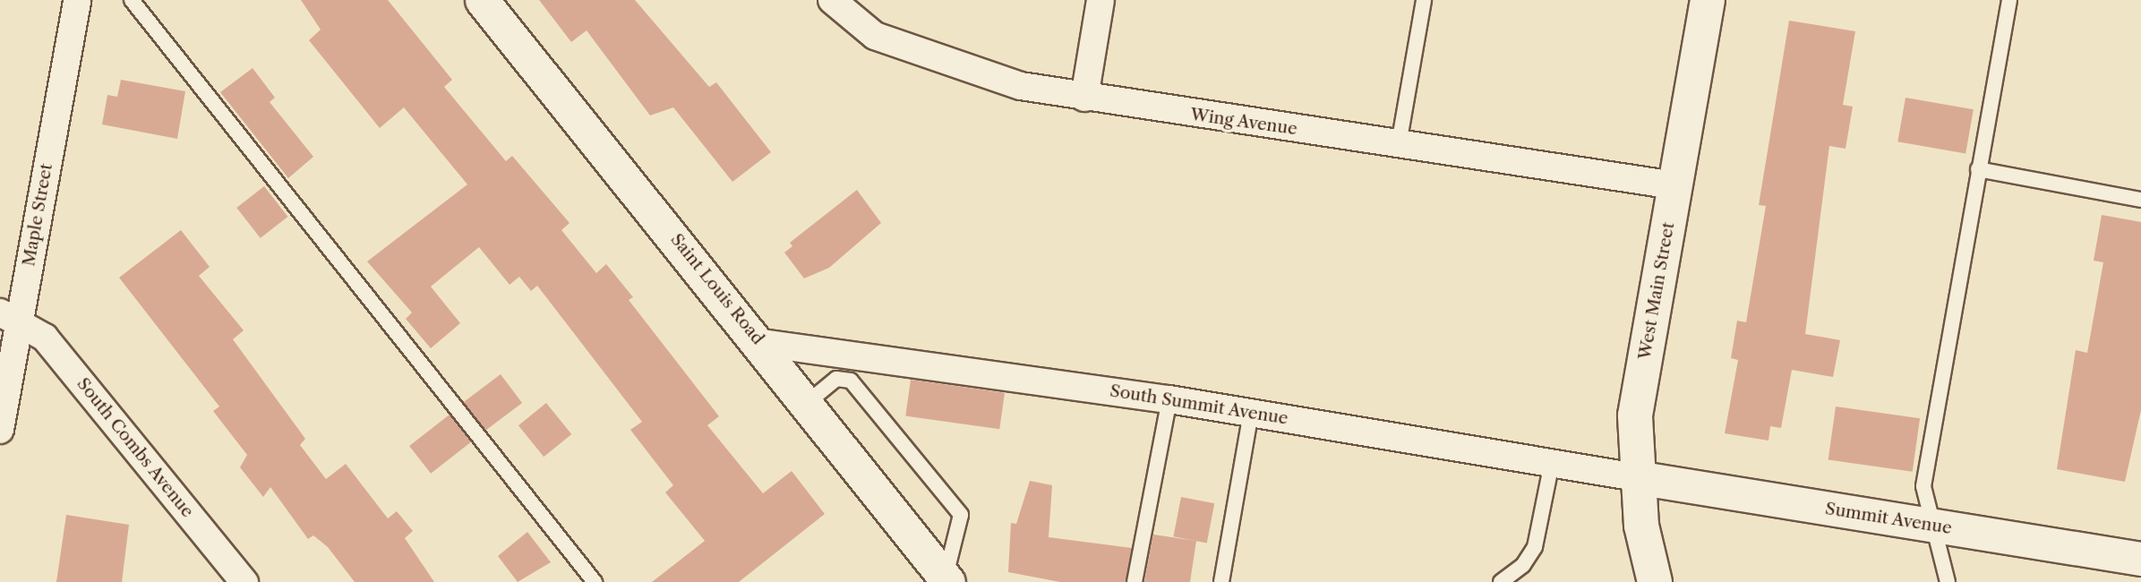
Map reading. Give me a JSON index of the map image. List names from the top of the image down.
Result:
{
  "streets": {
    "main road": ["West Main Street"],
    "street": [
      "Wing Avenue",
      "Maple Street",
      "Saint Louis Road",
      "South Summit Avenue",
      "South Combs Avenue",
      "Summit Avenue"
    ]
  },
  "crossings": [
    ["Wing Avenue", "West Main Street"],
    ["Maple Street", "South Combs Avenue"],
    ["Saint Louis Road", "South Summit Avenue"],
    ["West Main Street", "South Summit Avenue"],
    ["West Main Street", "Summit Avenue"],
    ["South Summit Avenue", "Summit Avenue"]
  ]
}
